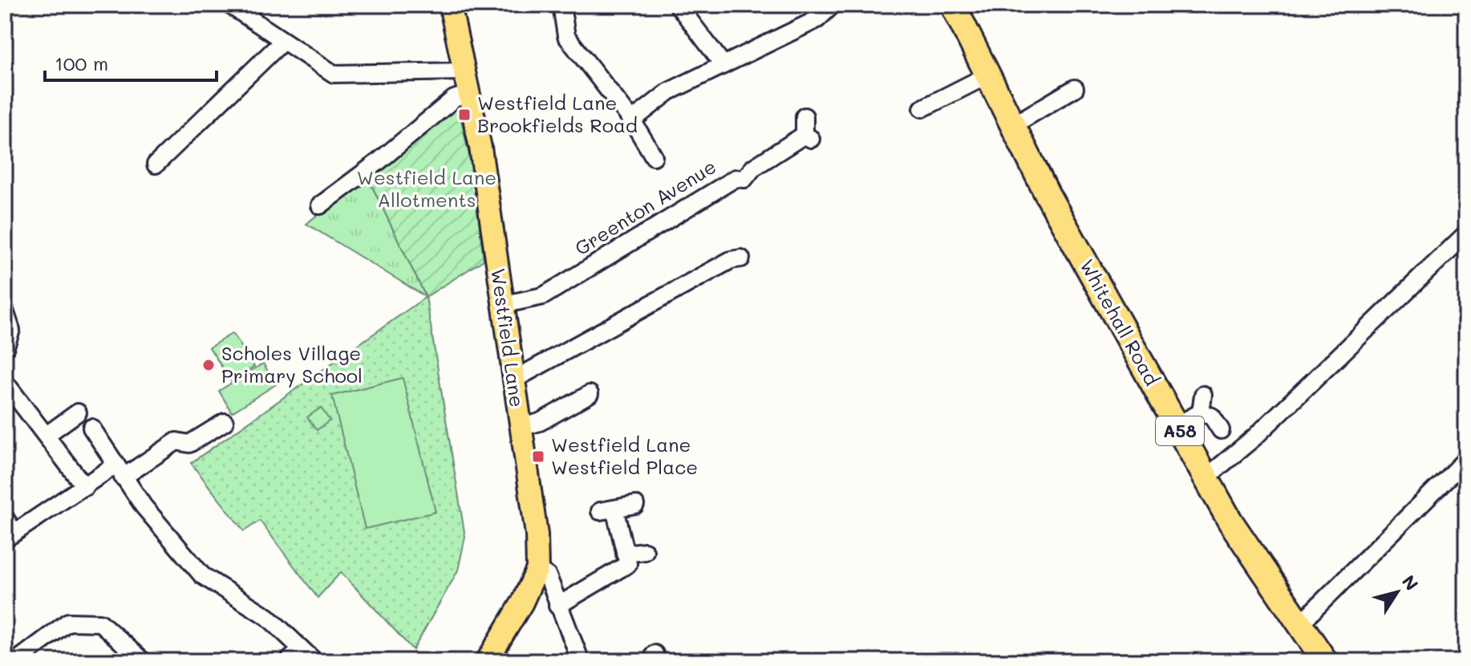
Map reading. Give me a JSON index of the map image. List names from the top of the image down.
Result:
{
  "streets": {
    "highway": ["Whitehall Road", "A58"],
    "main road": ["Westfield Lane"],
    "street": ["Greenton Avenue"]
  },
  "crossings": [
    ["Greenton Avenue", "Westfield Lane"]
  ],
  "parks": ["Westfield Lane Allotments"],
  "places": {
    "transit": ["Westfield Lane Brookfields Road", "Westfield Lane Westfield Place"],
    "other": ["Scholes Village Primary School"]
  },
  "scale_bar": "100 m",
  "north": "top right"
}
